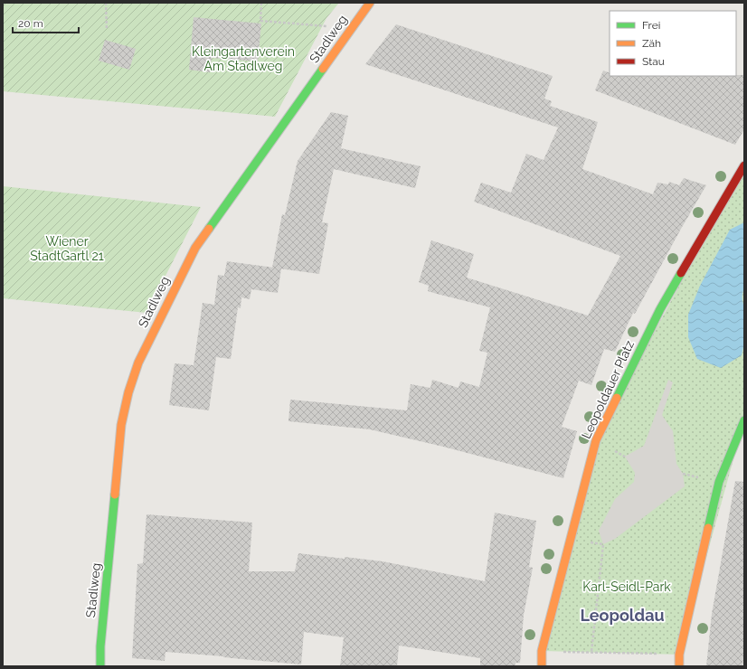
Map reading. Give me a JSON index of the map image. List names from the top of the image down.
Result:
{
  "streets": {
    "street": ["Stadlweg", "Leopoldauer Platz"]
  },
  "districts": ["Leopoldau"],
  "parks": ["Kleingartenverein Am Stadlweg", "Wiener StadtGartl 21", "Karl-Seidl-Park"],
  "legend": ["Frei", "Zäh", "Stau"],
  "scale_bar": "20 m"
}
